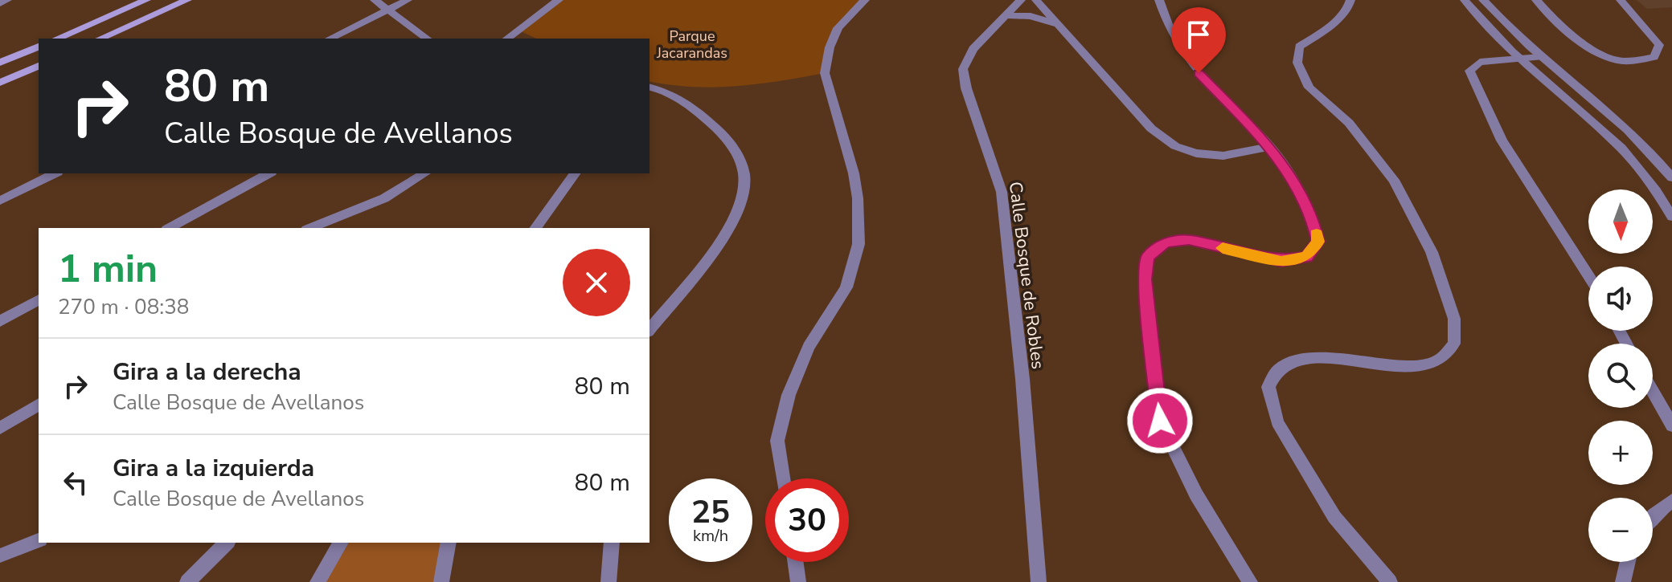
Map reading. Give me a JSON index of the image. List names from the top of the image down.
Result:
{
  "streets": {
    "street": ["Calle Bosque de Robles"]
  },
  "parks": ["Parque Jacarandas"],
  "north": "bottom",
  "page": {
    "turn": ["80 m", "Calle Bosque de Avellanos"],
    "map_buttons": ["+", "−"],
    "heading": ["1 min", "270 m · 08:38"],
    "list": [
      {
        "name": "Gira a la derecha",
        "note": "Calle Bosque de Avellanos",
        "value": "80 m"
      },
      {
        "name": "Gira a la izquierda",
        "note": "Calle Bosque de Avellanos",
        "value": "80 m"
      }
    ],
    "speed": "25 km/h",
    "limit": "30"
  }
}
